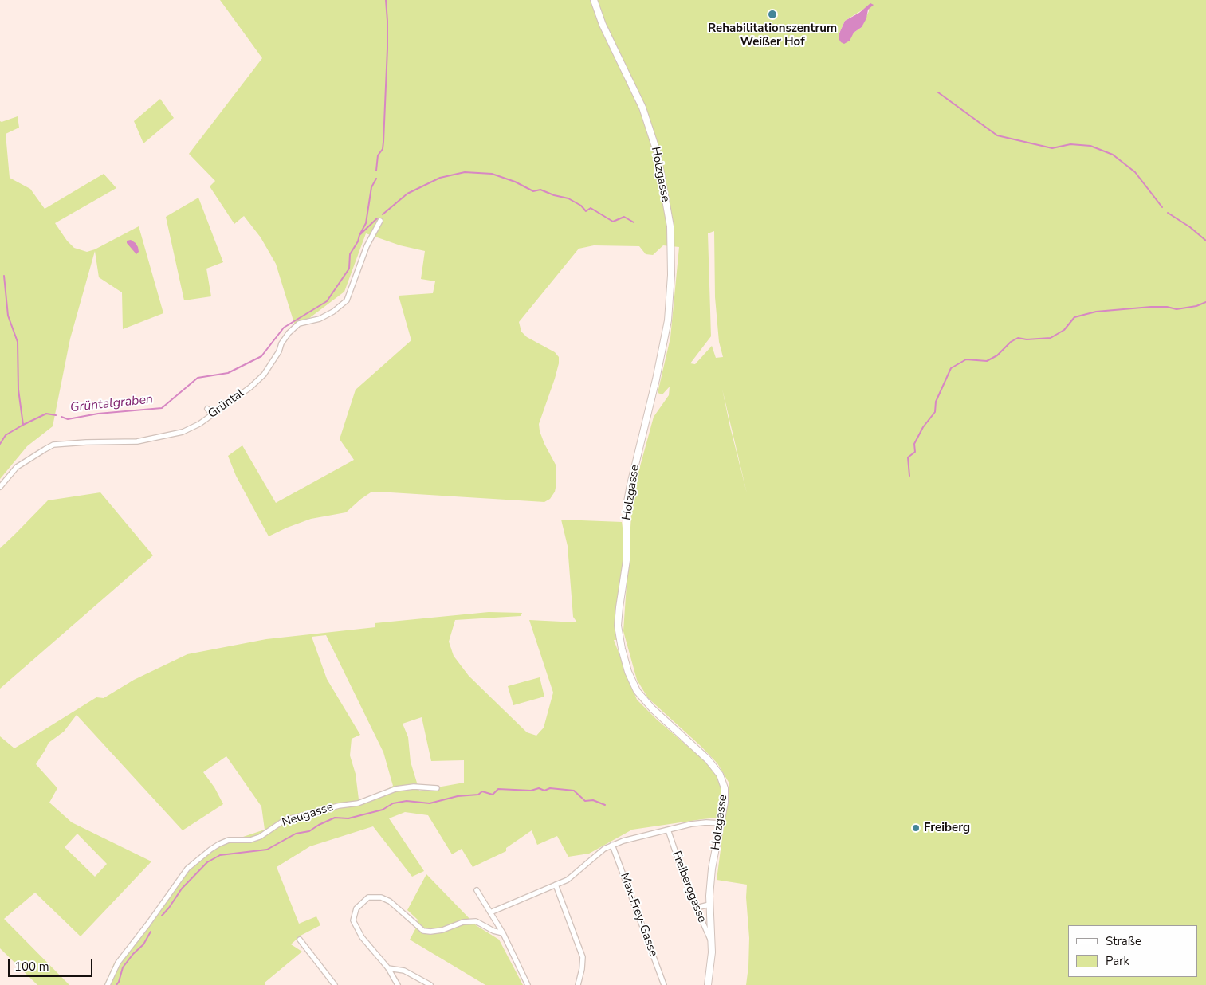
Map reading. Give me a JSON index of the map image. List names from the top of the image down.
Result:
{
  "streets": {
    "street": [
      "Holzgasse",
      "Grüntal",
      "Neugasse",
      "Freiberggasse",
      "Max-Frey-Gasse"
    ]
  },
  "crossings": [
    ["Holzgasse", "Freiberggasse"]
  ],
  "water": ["Grüntalgraben"],
  "places": ["Rehabilitationszentrum Weißer Hof", "Freiberg"],
  "legend": ["Straße", "Park"],
  "scale_bar": "100 m"
}
